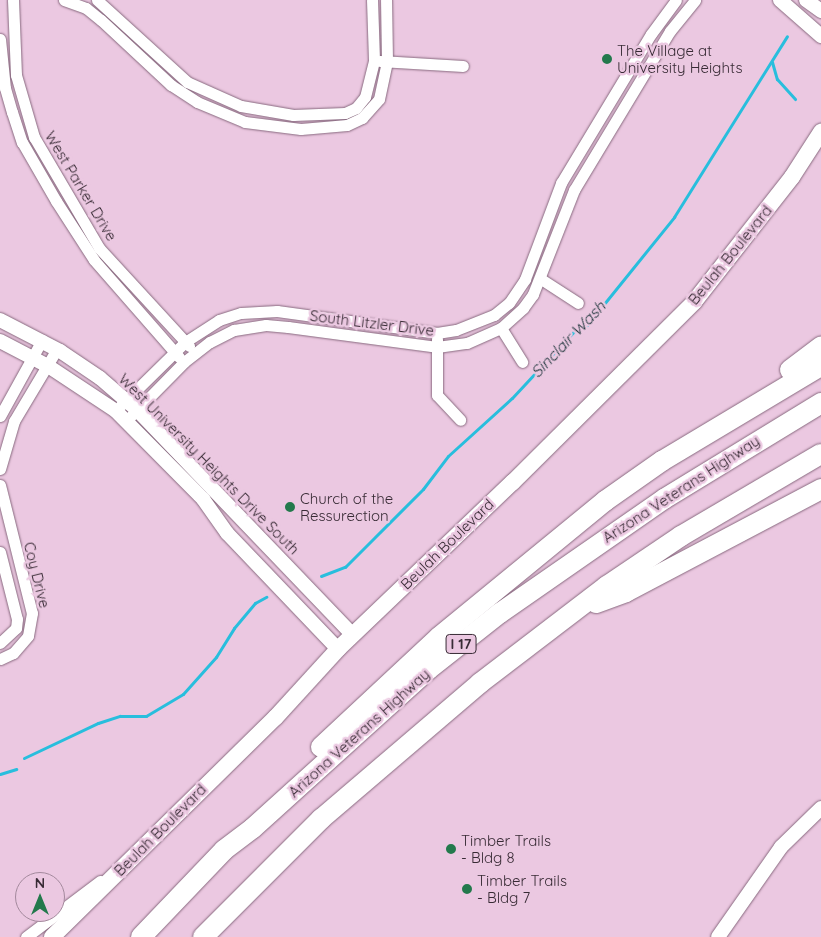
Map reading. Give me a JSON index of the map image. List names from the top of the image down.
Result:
{
  "streets": {
    "highway": ["Arizona Veterans Highway", "I 17"],
    "main road": ["Beulah Boulevard"],
    "street": [
      "West Parker Drive",
      "South Litzler Drive",
      "West University Heights Drive South",
      "Coy Drive"
    ]
  },
  "crossings": [
    ["West Parker Drive", "South Litzler Drive"],
    ["Beulah Boulevard", "West University Heights Drive South"],
    ["South Litzler Drive", "West University Heights Drive South"]
  ],
  "water": ["Sinclair Wash"],
  "places": [
    "The Village at University Heights",
    "Church of the Ressurection",
    "Timber Trails - Bldg 8",
    "Timber Trails - Bldg 7"
  ],
  "north": "top"
}
